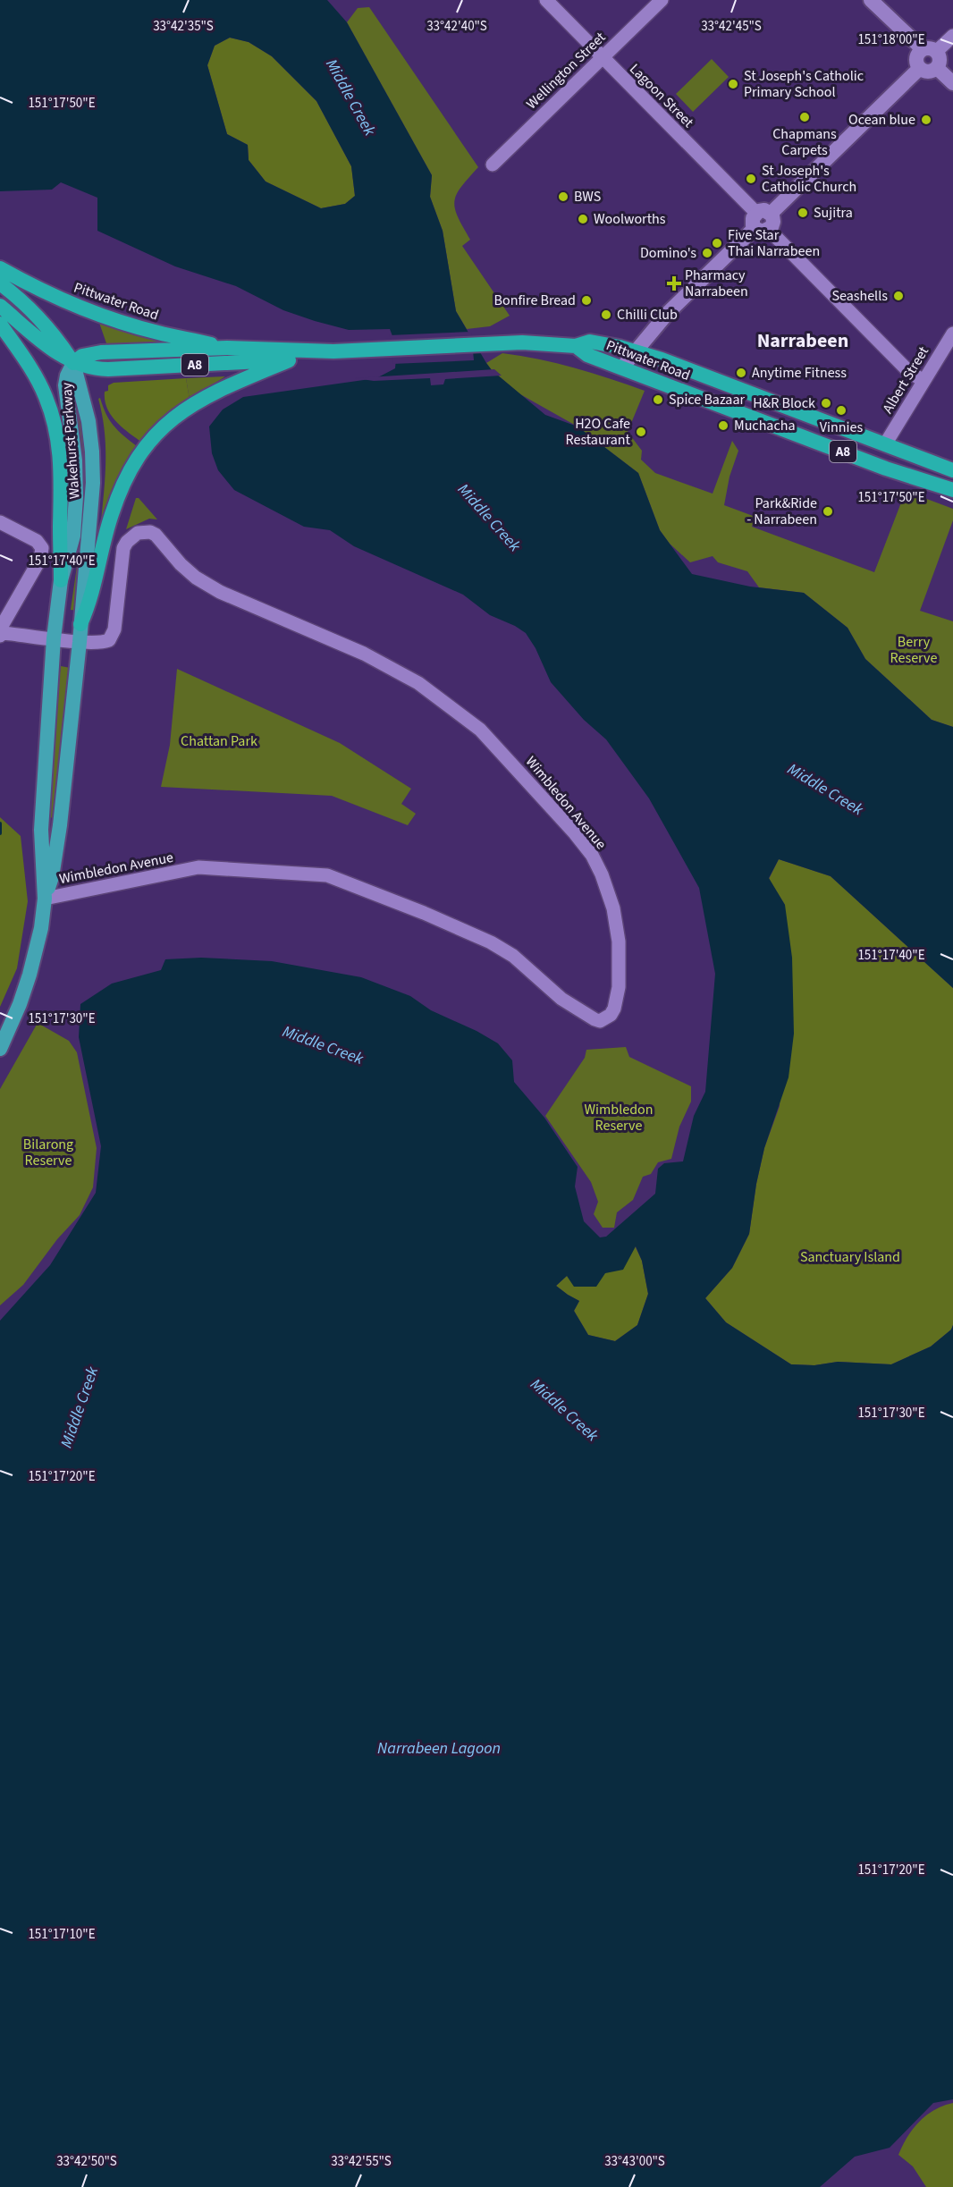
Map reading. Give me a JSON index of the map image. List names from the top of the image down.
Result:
{
  "streets": {
    "highway": ["Pittwater Road", "A8"],
    "main road": ["Wakehurst Parkway"],
    "street": [
      "Wellington Street",
      "Lagoon Street",
      "Albert Street",
      "Wimbledon Avenue"
    ]
  },
  "crossings": [
    ["Wellington Street", "Lagoon Street"],
    ["Lagoon Street", "Albert Street"],
    ["Pittwater Road", "Albert Street"],
    ["Pittwater Road", "Wakehurst Parkway"],
    ["Wakehurst Parkway", "Wimbledon Avenue"]
  ],
  "districts": ["Narrabeen"],
  "water": ["Middle Creek", "Narrabeen Lagoon"],
  "parks": [
    "Berry Reserve",
    "Chattan Park",
    "Wimbledon Reserve",
    "Bilarong Reserve",
    "Sanctuary Island"
  ],
  "places": {
    "other": [
      "St Joseph's Catholic Primary School",
      "Chapmans Carpets",
      "Ocean blue",
      "St Joseph's Catholic Church",
      "BWS",
      "Sujitra",
      "Woolworths",
      "Five Star Thai Narrabeen",
      "Domino's",
      "Seashells",
      "Bonfire Bread",
      "Chilli Club",
      "Anytime Fitness",
      "Spice Bazaar",
      "H&R Block",
      "Vinnies",
      "Muchacha",
      "H2O Cafe Restaurant",
      "Park&Ride - Narrabeen"
    ],
    "health": ["Pharmacy Narrabeen"]
  },
  "coordinates": [
    "33°42'35\"S",
    "33°42'40\"S",
    "33°42'45\"S",
    "151°18'00\"E",
    "151°17'50\"E",
    "151°17'40\"E",
    "151°17'30\"E",
    "151°17'20\"E",
    "151°17'10\"E",
    "33°42'50\"S",
    "33°42'55\"S",
    "33°43'00\"S"
  ]
}
